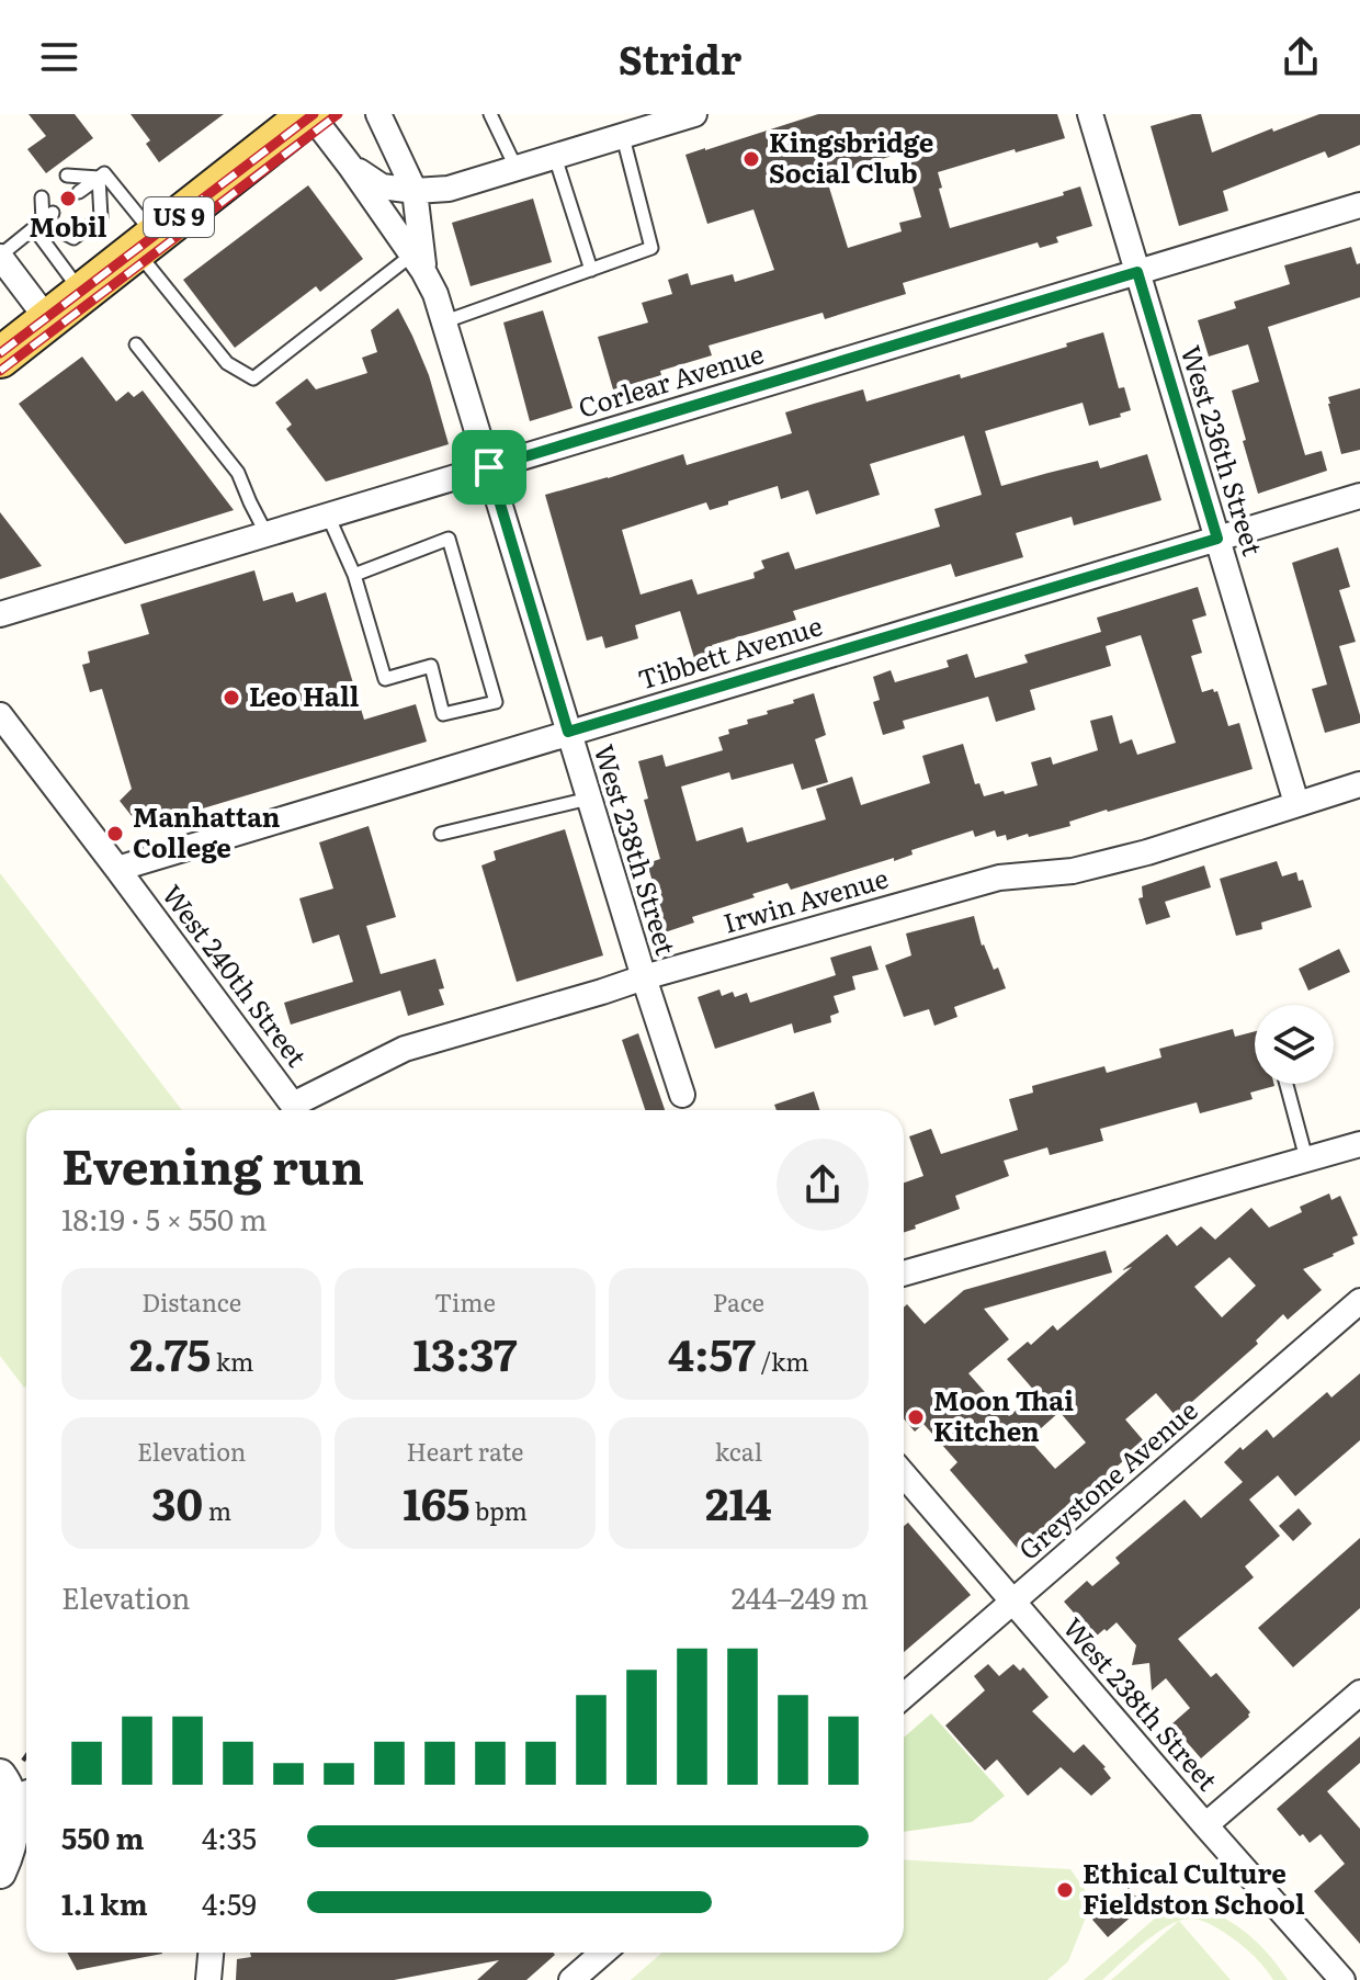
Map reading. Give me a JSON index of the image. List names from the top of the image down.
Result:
{
  "streets": {
    "main road": ["US 9"],
    "street": [
      "Corlear Avenue",
      "West 236th Street",
      "Tibbett Avenue",
      "West 238th Street",
      "Irwin Avenue",
      "West 240th Street",
      "Greystone Avenue"
    ]
  },
  "crossings": [
    ["US 9", "West 238th Street"],
    ["Corlear Avenue", "West 236th Street"],
    ["Corlear Avenue", "West 238th Street"],
    ["West 236th Street", "Tibbett Avenue"],
    ["West 236th Street", "Irwin Avenue"],
    ["Tibbett Avenue", "West 238th Street"],
    ["Tibbett Avenue", "West 240th Street"],
    ["West 238th Street", "Irwin Avenue"],
    ["West 238th Street", "Greystone Avenue"]
  ],
  "places": [
    "Kingsbridge Social Club",
    "Mobil",
    "Leo Hall",
    "Manhattan College",
    "Moon Thai Kitchen",
    "Ethical Culture Fieldston School"
  ],
  "page": {
    "header": "Stridr",
    "heading": ["Evening run", "18:19 · 5 × 550 m"],
    "stats": [
      ["Distance", "2.75 km"],
      ["Time", "13:37"],
      ["Pace", "4:57 /km"],
      ["Elevation", "30 m"],
      ["Heart rate", "165 bpm"],
      ["kcal", "214"]
    ],
    "chart": ["Elevation", "244–249 m"],
    "list": [
      {
        "name": "550 m",
        "note": "4:35"
      },
      {
        "name": "1.1 km",
        "note": "4:59"
      }
    ]
  }
}
